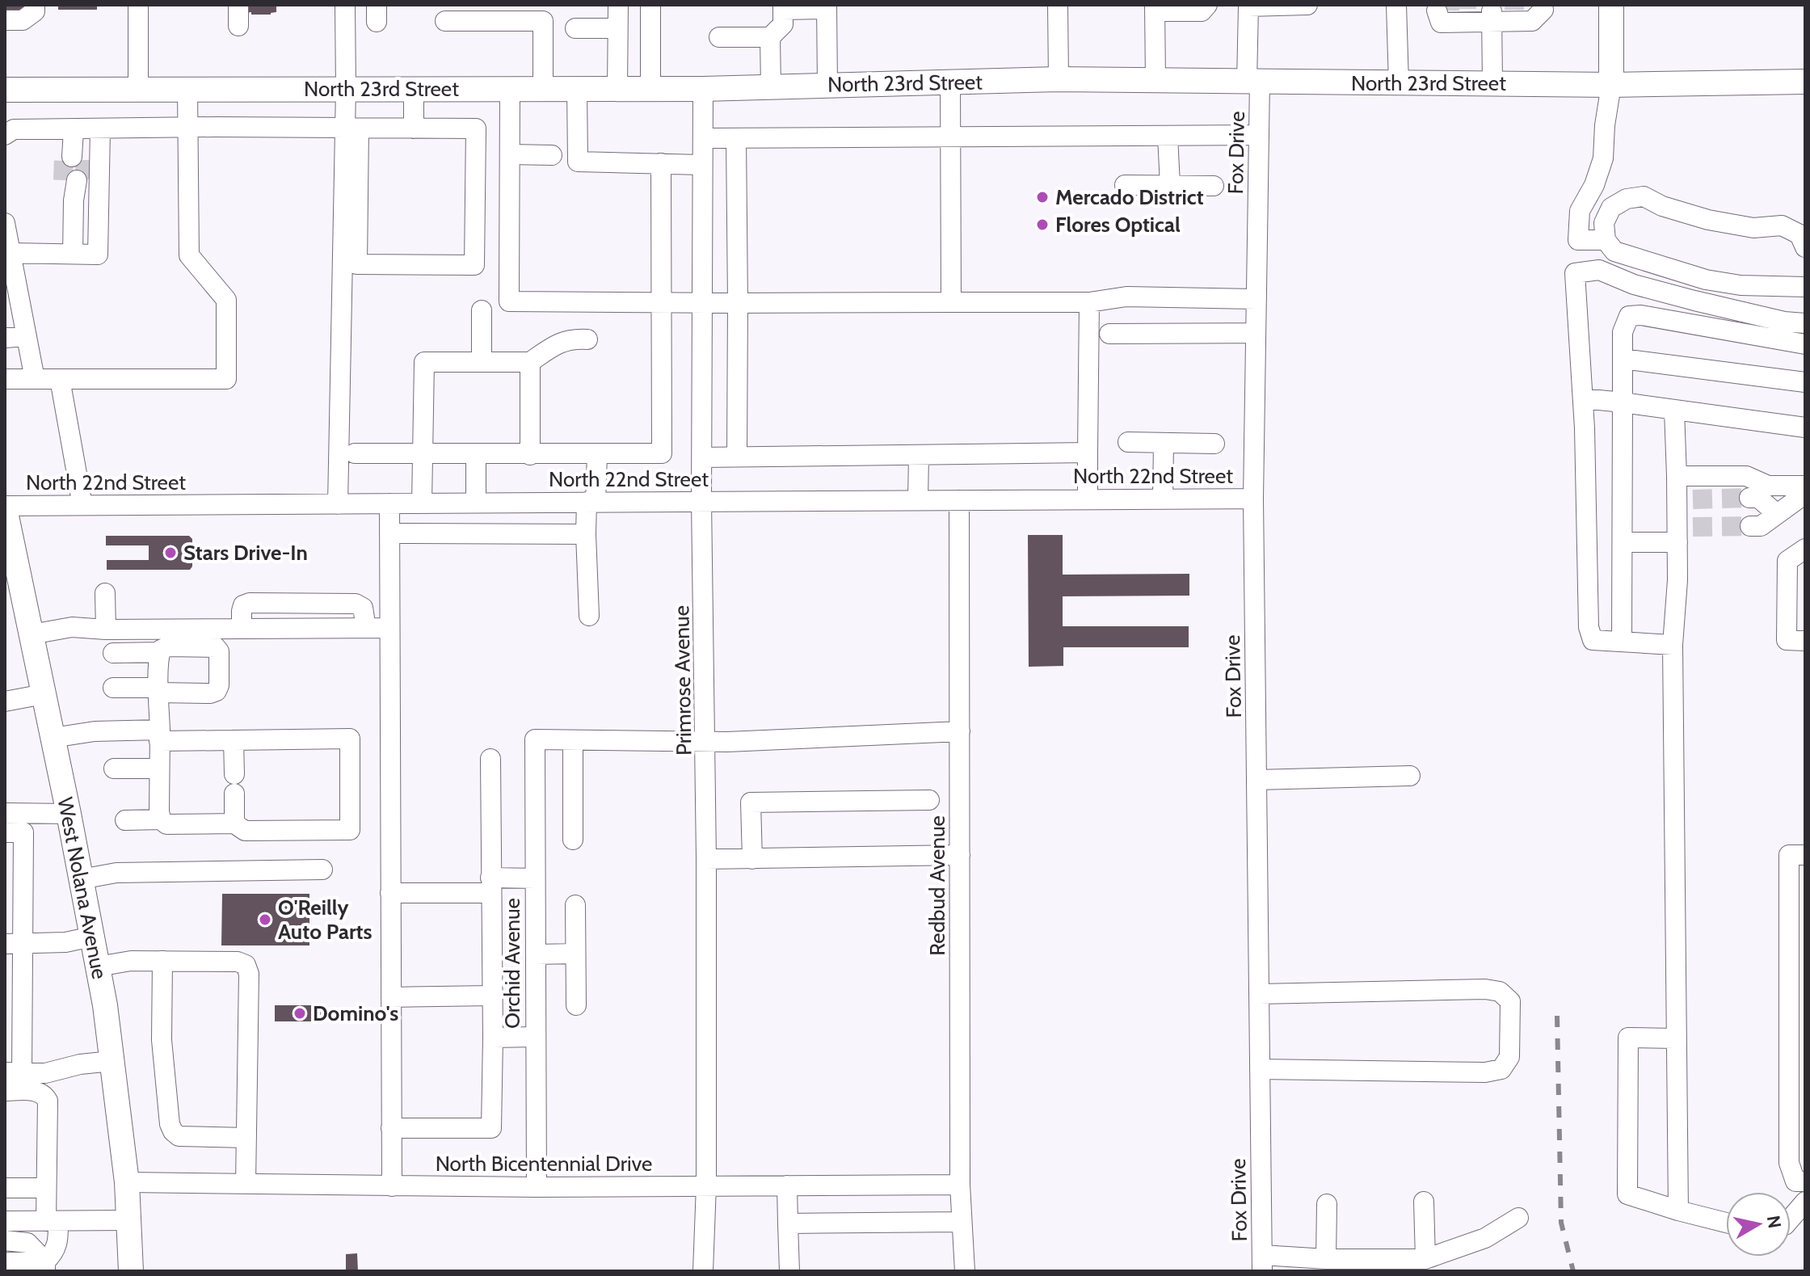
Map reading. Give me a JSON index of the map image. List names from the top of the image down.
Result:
{
  "streets": {
    "main road": ["North 23rd Street", "West Nolana Avenue"],
    "street": [
      "Fox Drive",
      "North 22nd Street",
      "Primrose Avenue",
      "Redbud Avenue",
      "Orchid Avenue",
      "North Bicentennial Drive"
    ]
  },
  "crossings": [
    ["North 23rd Street", "Fox Drive"],
    ["North 23rd Street", "Primrose Avenue"],
    ["Fox Drive", "North 22nd Street"],
    ["North 22nd Street", "Primrose Avenue"],
    ["North 22nd Street", "Redbud Avenue"],
    ["North 22nd Street", "West Nolana Avenue"],
    ["Primrose Avenue", "North Bicentennial Drive"],
    ["Redbud Avenue", "North Bicentennial Drive"],
    ["West Nolana Avenue", "North Bicentennial Drive"],
    ["Orchid Avenue", "North Bicentennial Drive"]
  ],
  "places": [
    "Mercado District",
    "Flores Optical",
    "Stars Drive-In",
    "O'Reilly Auto Parts",
    "Domino's"
  ],
  "north": "right"
}
